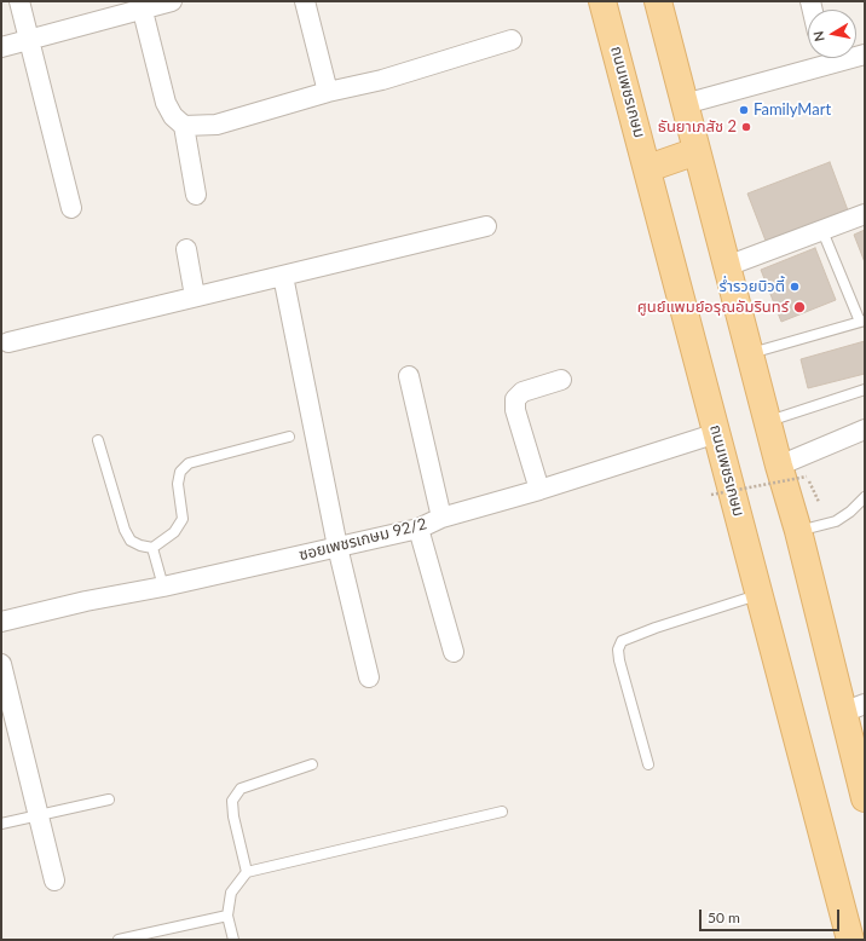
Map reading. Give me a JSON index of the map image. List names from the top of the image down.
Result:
{
  "streets": {
    "main road": ["ถนนเพชรเกษม"],
    "street": ["ซอยเพชรเกษม 92/2"]
  },
  "crossings": [
    ["ถนนเพชรเกษม", "ซอยเพชรเกษม 92/2"]
  ],
  "places": [
    "FamilyMart",
    "ธันยาเภสัช 2",
    "ร่ำรวยบิวตี้",
    "ศูนย์แพมย์อรุณอัมรินทร์"
  ],
  "scale_bar": "50 m",
  "north": "left"
}
